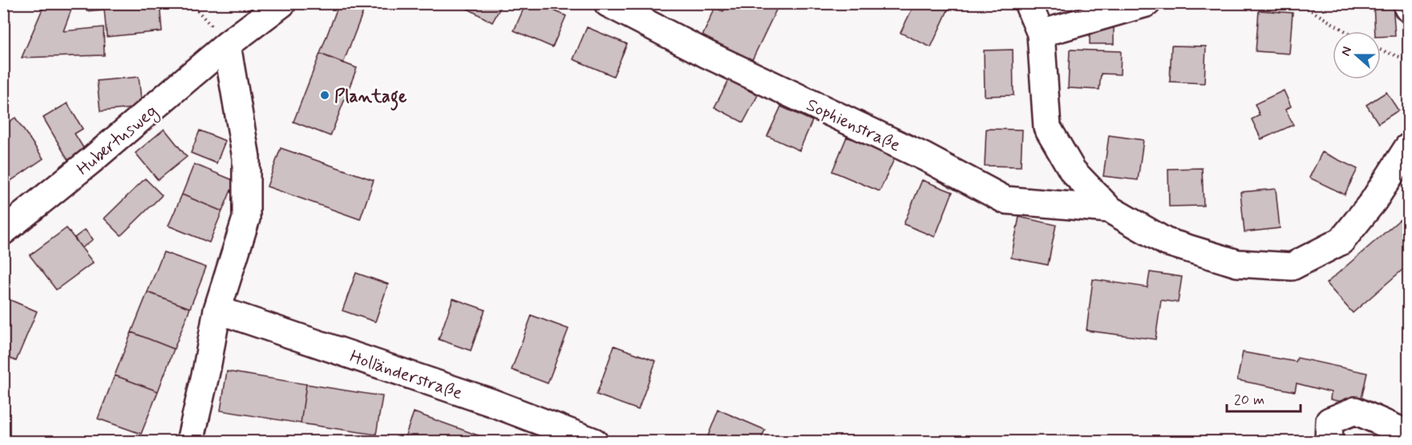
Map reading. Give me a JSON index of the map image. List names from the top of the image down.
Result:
{
  "streets": {
    "street": ["Sophienstraße", "Hubertusweg", "Holländerstraße"]
  },
  "places": ["Plantage"],
  "scale_bar": "20 m",
  "north": "left"
}
